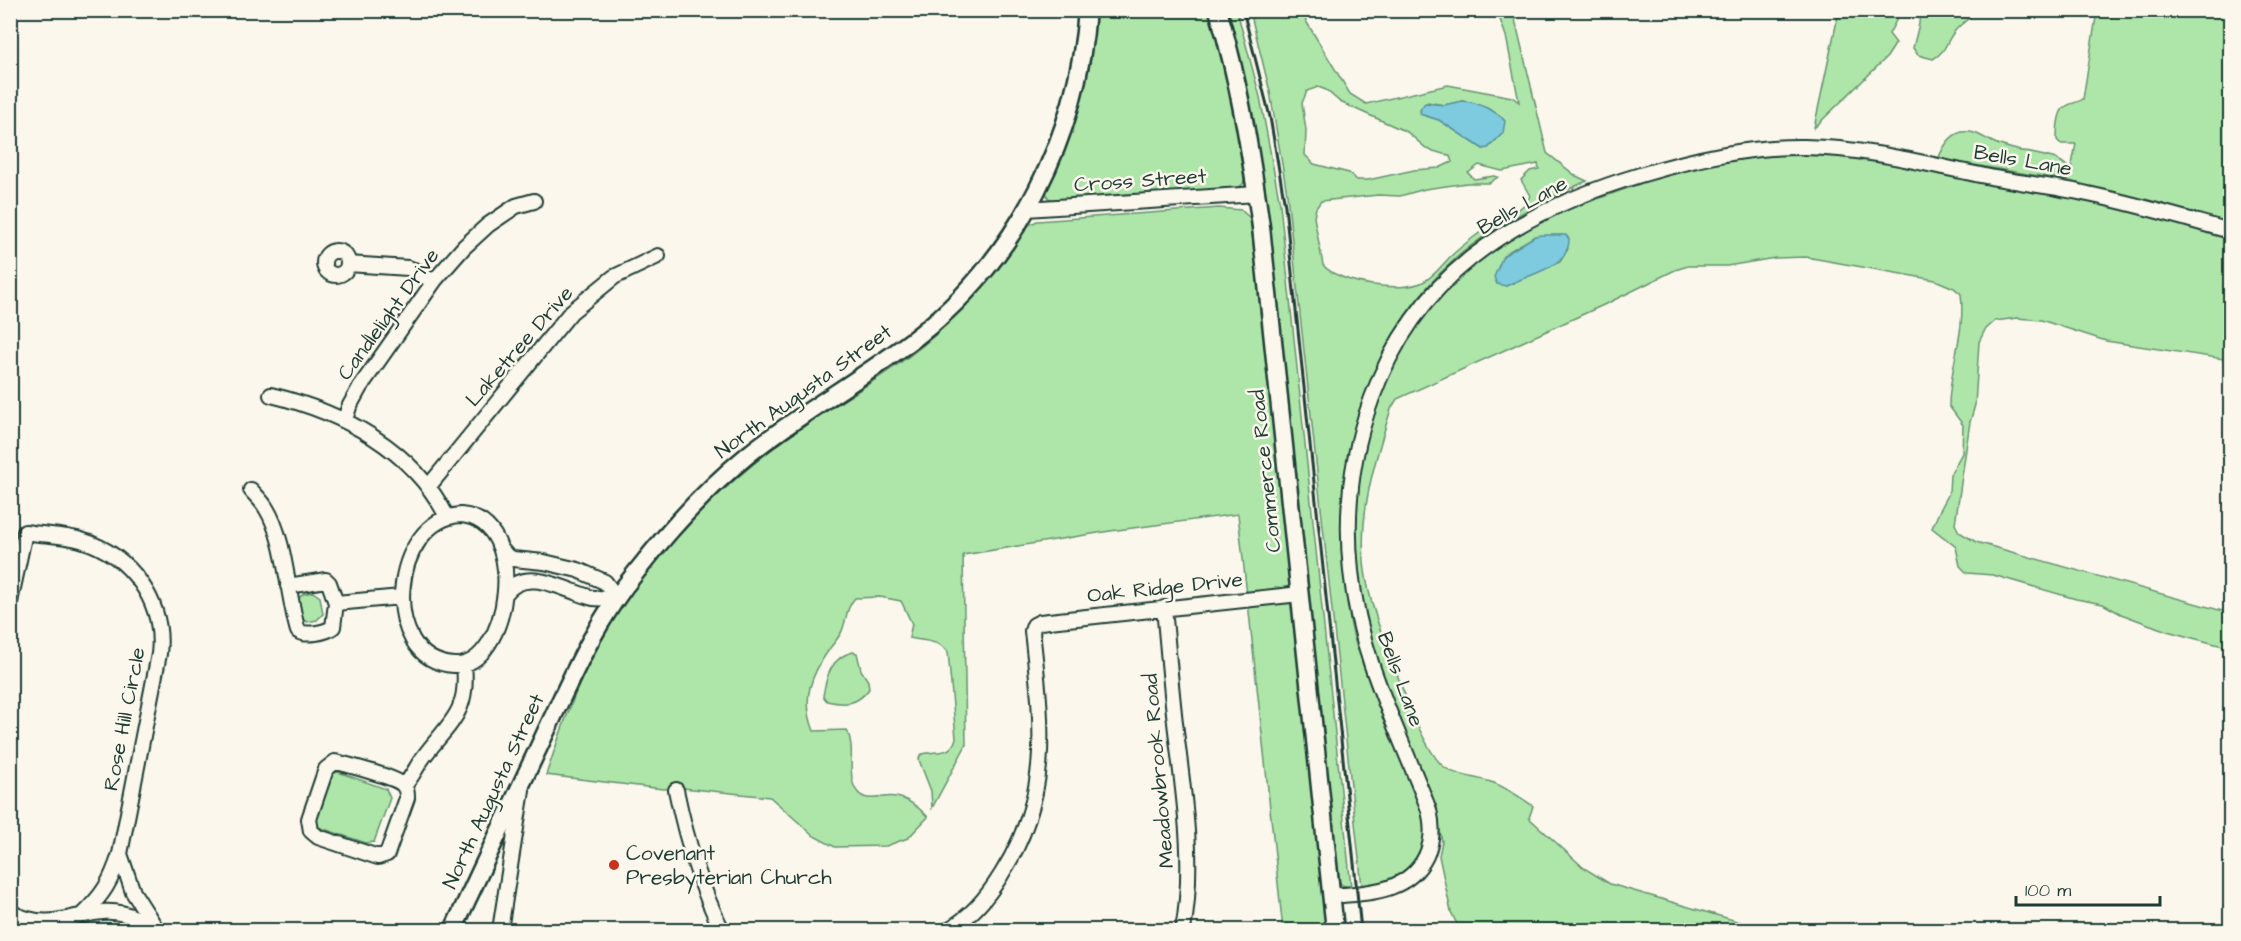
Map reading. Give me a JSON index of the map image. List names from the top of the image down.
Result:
{
  "streets": {
    "main road": ["North Augusta Street", "Commerce Road"],
    "street": [
      "Bells Lane",
      "Cross Street",
      "Candlelight Drive",
      "Laketree Drive",
      "Oak Ridge Drive",
      "Rose Hill Circle",
      "Meadowbrook Road"
    ]
  },
  "crossings": [
    ["Bells Lane", "Commerce Road"],
    ["Cross Street", "North Augusta Street"],
    ["Cross Street", "Commerce Road"],
    ["Commerce Road", "Oak Ridge Drive"],
    ["Oak Ridge Drive", "Meadowbrook Road"]
  ],
  "places": ["Covenant Presbyterian Church"],
  "scale_bar": "100 m"
}
